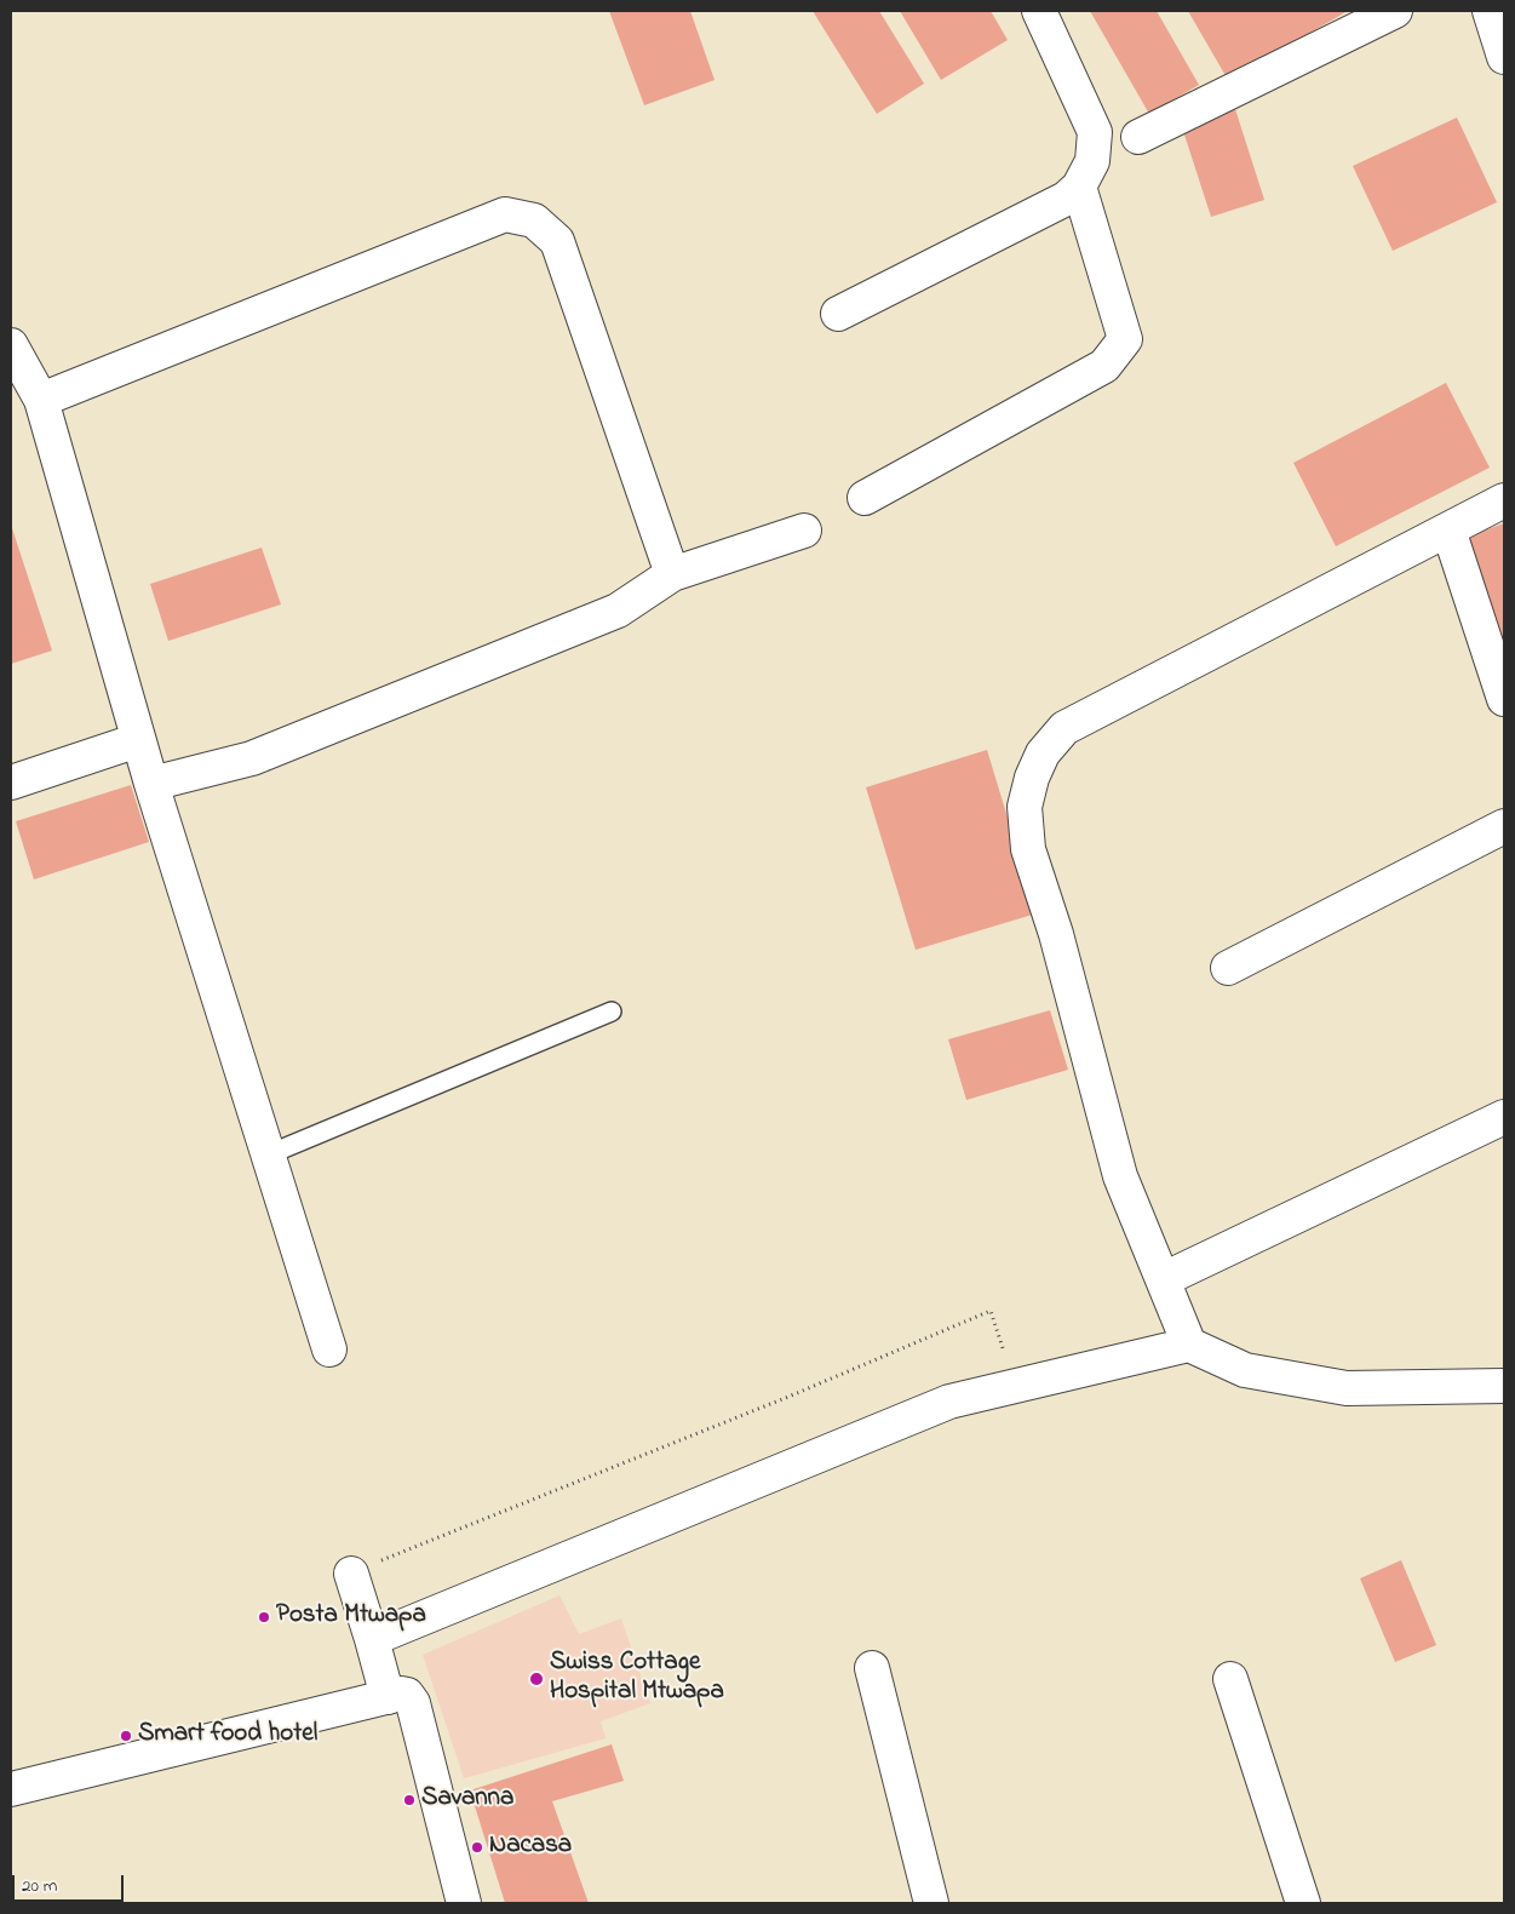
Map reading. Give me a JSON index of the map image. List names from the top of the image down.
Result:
{
  "places": [
    "Posta Mtwapa",
    "Swiss Cottage Hospital Mtwapa",
    "Smart food hotel",
    "Savanna",
    "Nacasa"
  ],
  "scale_bar": "20 m"
}
